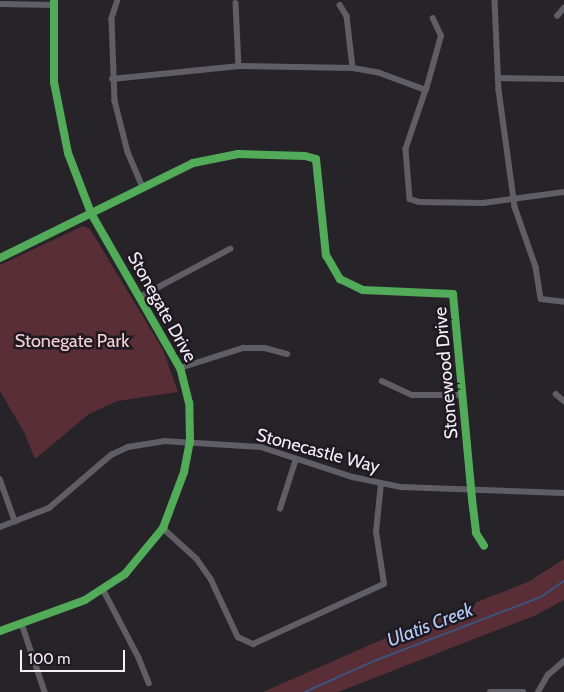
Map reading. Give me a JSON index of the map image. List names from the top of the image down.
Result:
{
  "streets": {
    "street": ["Stonegate Drive", "Stonewood Drive", "Stonecastle Way"]
  },
  "crossings": [
    ["Stonegate Drive", "Stonewood Drive"],
    ["Stonegate Drive", "Stonecastle Way"],
    ["Stonewood Drive", "Stonecastle Way"]
  ],
  "water": ["Ulatis Creek"],
  "parks": ["Stonegate Park"],
  "scale_bar": "100 m"
}
